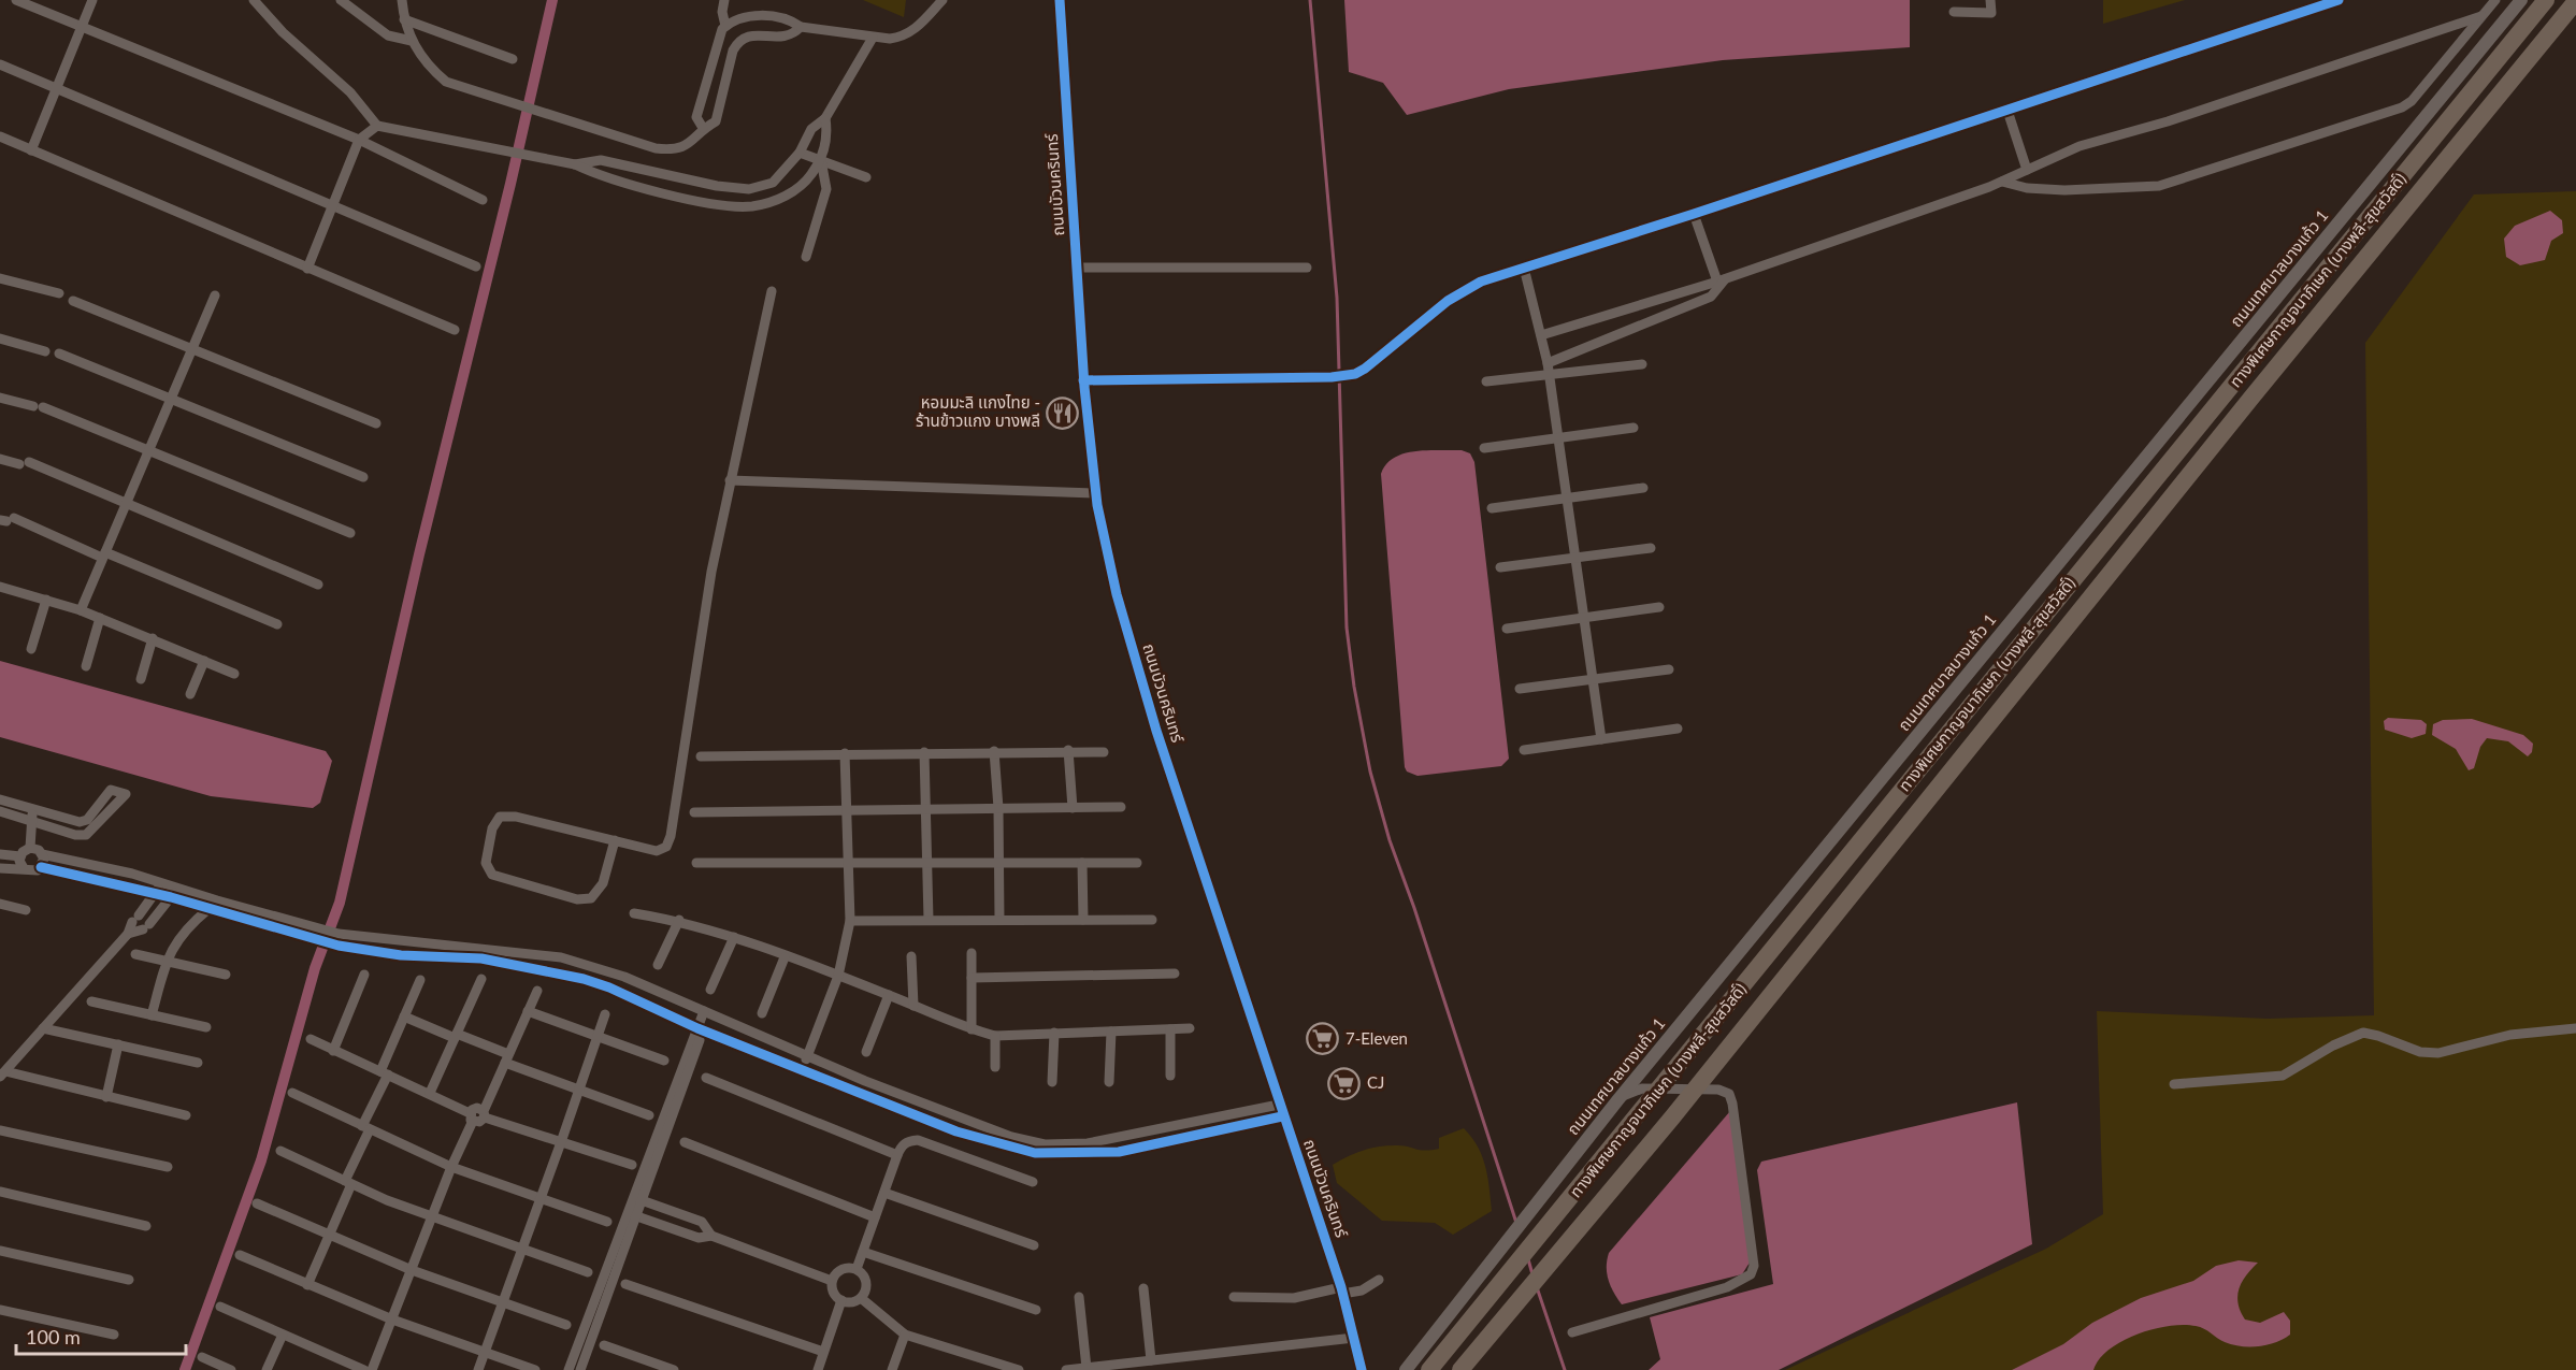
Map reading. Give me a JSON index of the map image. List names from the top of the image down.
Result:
{
  "streets": {
    "highway": ["ทางพิเศษกาญจนาภิเษก (บางพลี-สุขสวัสดิ์)"],
    "main road": ["ถนนเทศบาลบางแก้ว 1"],
    "street": ["ถนนบัวนครินทร์"]
  },
  "places": {
    "restaurant": ["หอมมะลิ เเกงไทย - ร้านข้าวแกง บางพลี"],
    "supermarket": ["7-Eleven", "CJ"]
  },
  "scale_bar": "100 m"
}
